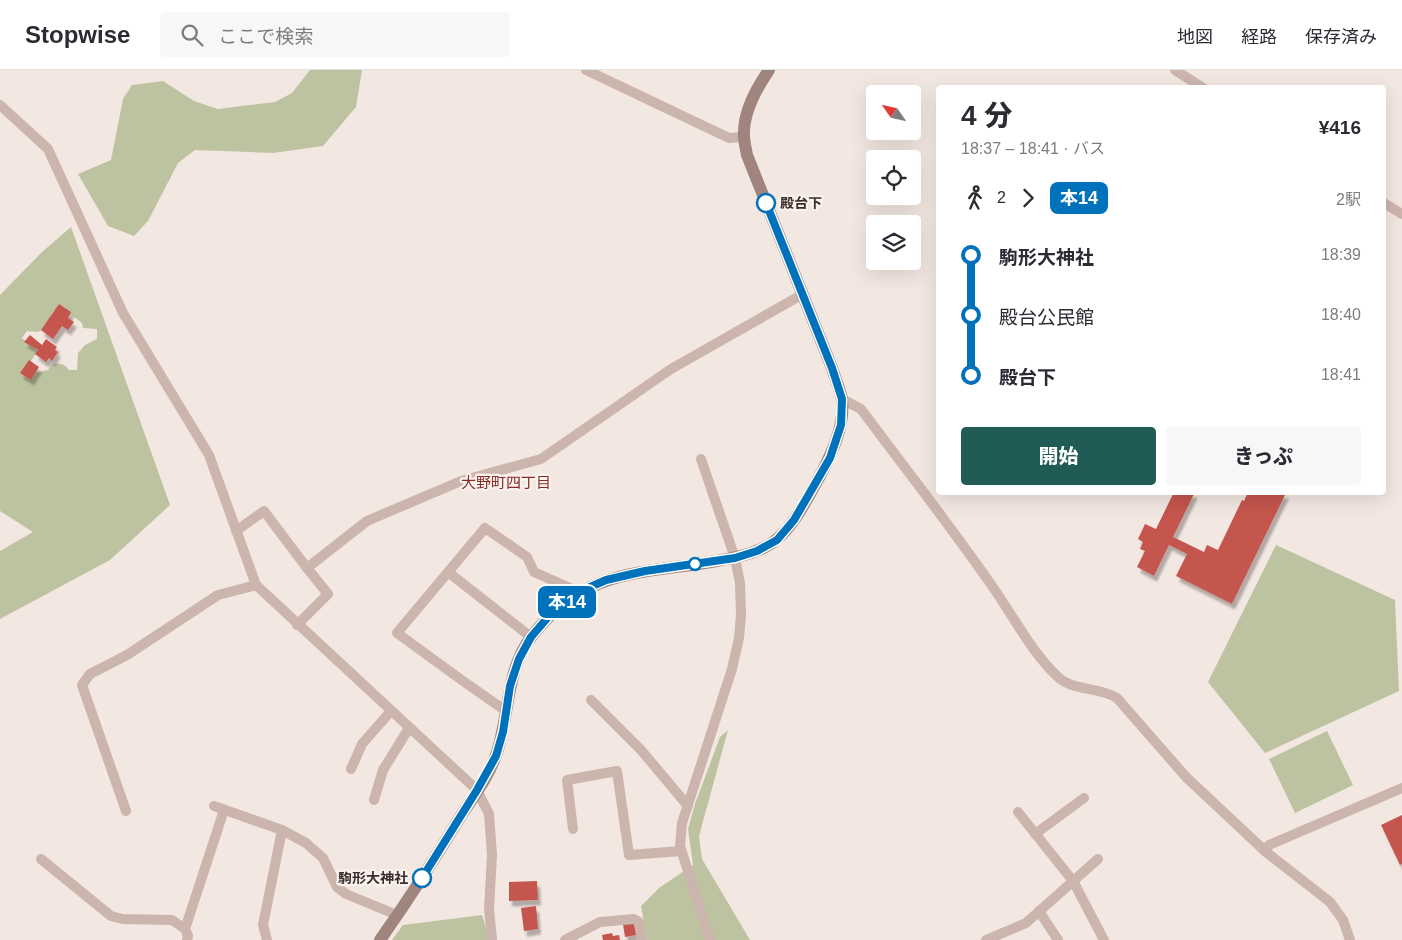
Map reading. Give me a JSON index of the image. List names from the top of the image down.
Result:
{
  "districts": ["大野町四丁目"],
  "places": ["殿台下", "駒形大神社"],
  "lines": ["bus line 本14"],
  "north": "top left",
  "page": {
    "header": "Stopwise",
    "search": "ここで検索",
    "nav": ["地図", "経路", "保存済み"],
    "on_map": "本14",
    "heading": ["4 分", "18:37 – 18:41 · バス", "¥416"],
    "legs": ["2", "本14", "2駅"],
    "list": [
      {
        "name": "駒形大神社",
        "value": "18:39"
      },
      {
        "name": "殿台公民館",
        "value": "18:40"
      },
      {
        "name": "殿台下",
        "value": "18:41"
      }
    ],
    "buttons": ["開始", "きっぷ"]
  }
}
